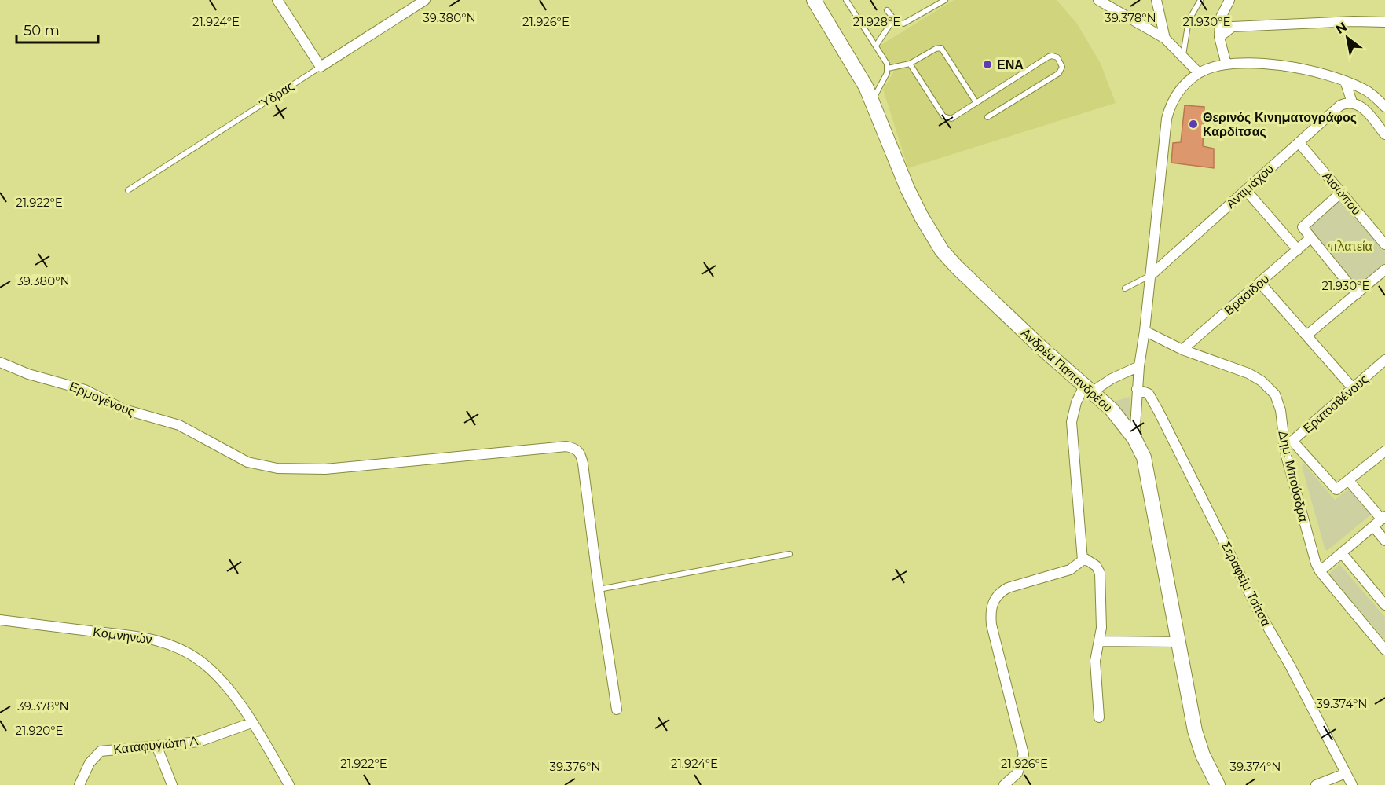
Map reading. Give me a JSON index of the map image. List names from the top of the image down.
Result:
{
  "streets": {
    "main road": ["Ανδρέα Παπανδρέου"],
    "street": [
      "Ύδρας",
      "Αντιμάχου",
      "Αισώπου",
      "Βρασίδου",
      "Ερμογένους",
      "Ερατοσθένους",
      "Δημ. Μπούσδρα",
      "Σεραφείμ Τσίτσα",
      "Κομνηνών",
      "Καταφυγιώτη Λ."
    ]
  },
  "crossings": [
    ["Αντιμάχου", "Αισώπου"],
    ["Βρασίδου", "Δημ. Μπούσδρα"],
    ["Ερατοσθένους", "Δημ. Μπούσδρα"],
    ["Κομνηνών", "Καταφυγιώτη Λ."]
  ],
  "parks": ["πλατεία"],
  "places": ["ΕΝΑ", "Θερινός Κινηματογράφος Καρδίτσας"],
  "scale_bar": "50 m",
  "north": "top left",
  "coordinates": [
    "39.380°N",
    "39.378°N",
    "21.924°E",
    "21.926°E",
    "21.928°E",
    "21.930°E",
    "21.922°E",
    "39.374°N",
    "21.920°E",
    "39.376°N"
  ]
}
